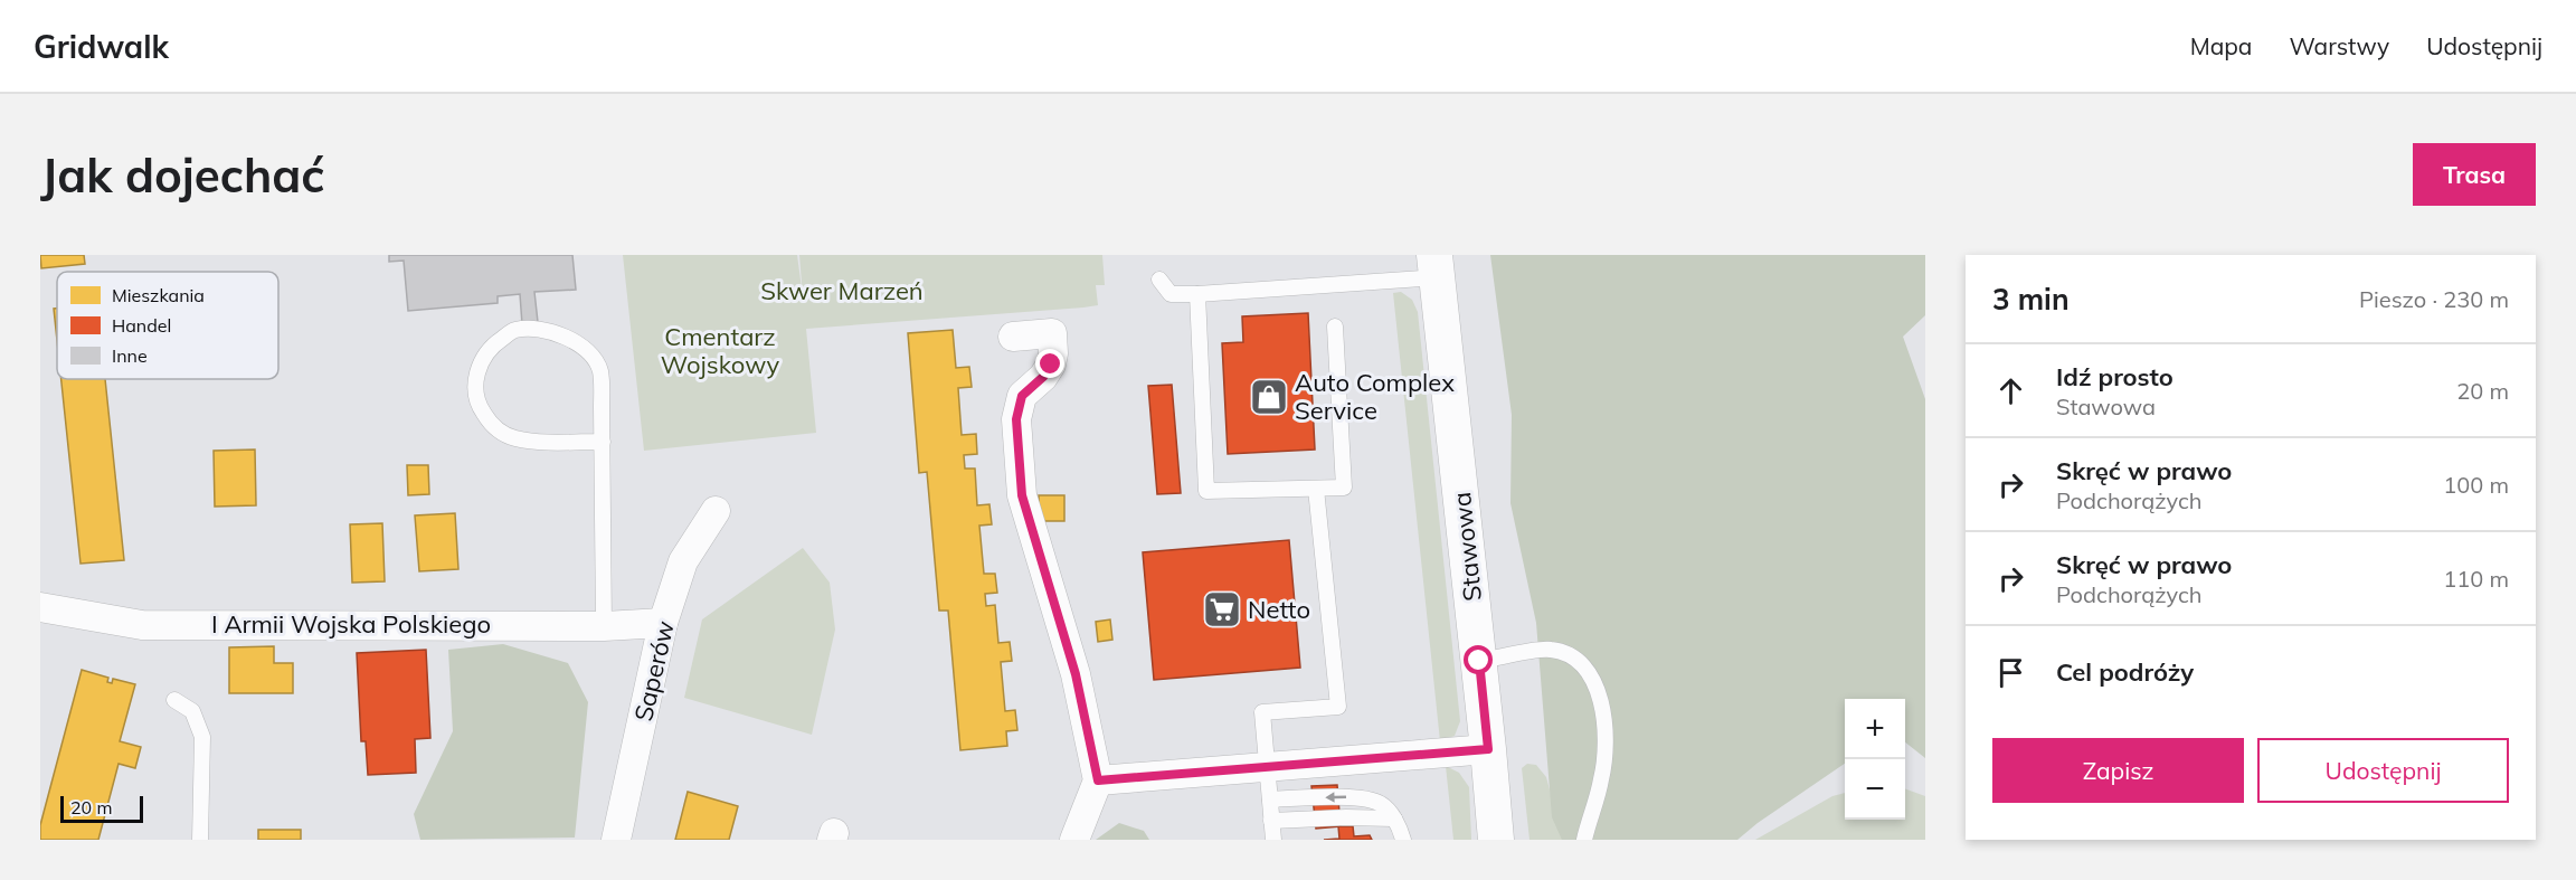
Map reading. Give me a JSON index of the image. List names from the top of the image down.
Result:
{
  "streets": {
    "street": ["Stawowa", "I Armii Wojska Polskiego", "Saperów"]
  },
  "crossings": [
    ["I Armii Wojska Polskiego", "Saperów"]
  ],
  "parks": ["Skwer Marzeń", "Cmentarz Wojskowy"],
  "places": {
    "shop": ["Auto Complex Service"],
    "supermarket": ["Netto"]
  },
  "legend": ["Mieszkania", "Handel", "Inne"],
  "scale_bar": "20 m",
  "page": {
    "header": "Gridwalk",
    "nav": ["Mapa", "Warstwy", "Udostępnij"],
    "buttons": [
      "Trasa",
      ["Zapisz", "Udostępnij"]
    ],
    "title": "Jak dojechać",
    "heading": ["3 min", "Pieszo · 230 m"],
    "list": [
      ["Idź prosto", "Stawowa", "20 m"],
      ["Skręć w prawo", "Podchorążych", "100 m"],
      ["Skręć w prawo", "Podchorążych", "110 m"],
      "Cel podróży"
    ],
    "map_buttons": ["+", "−"],
    "scale": "20 m"
  }
}
